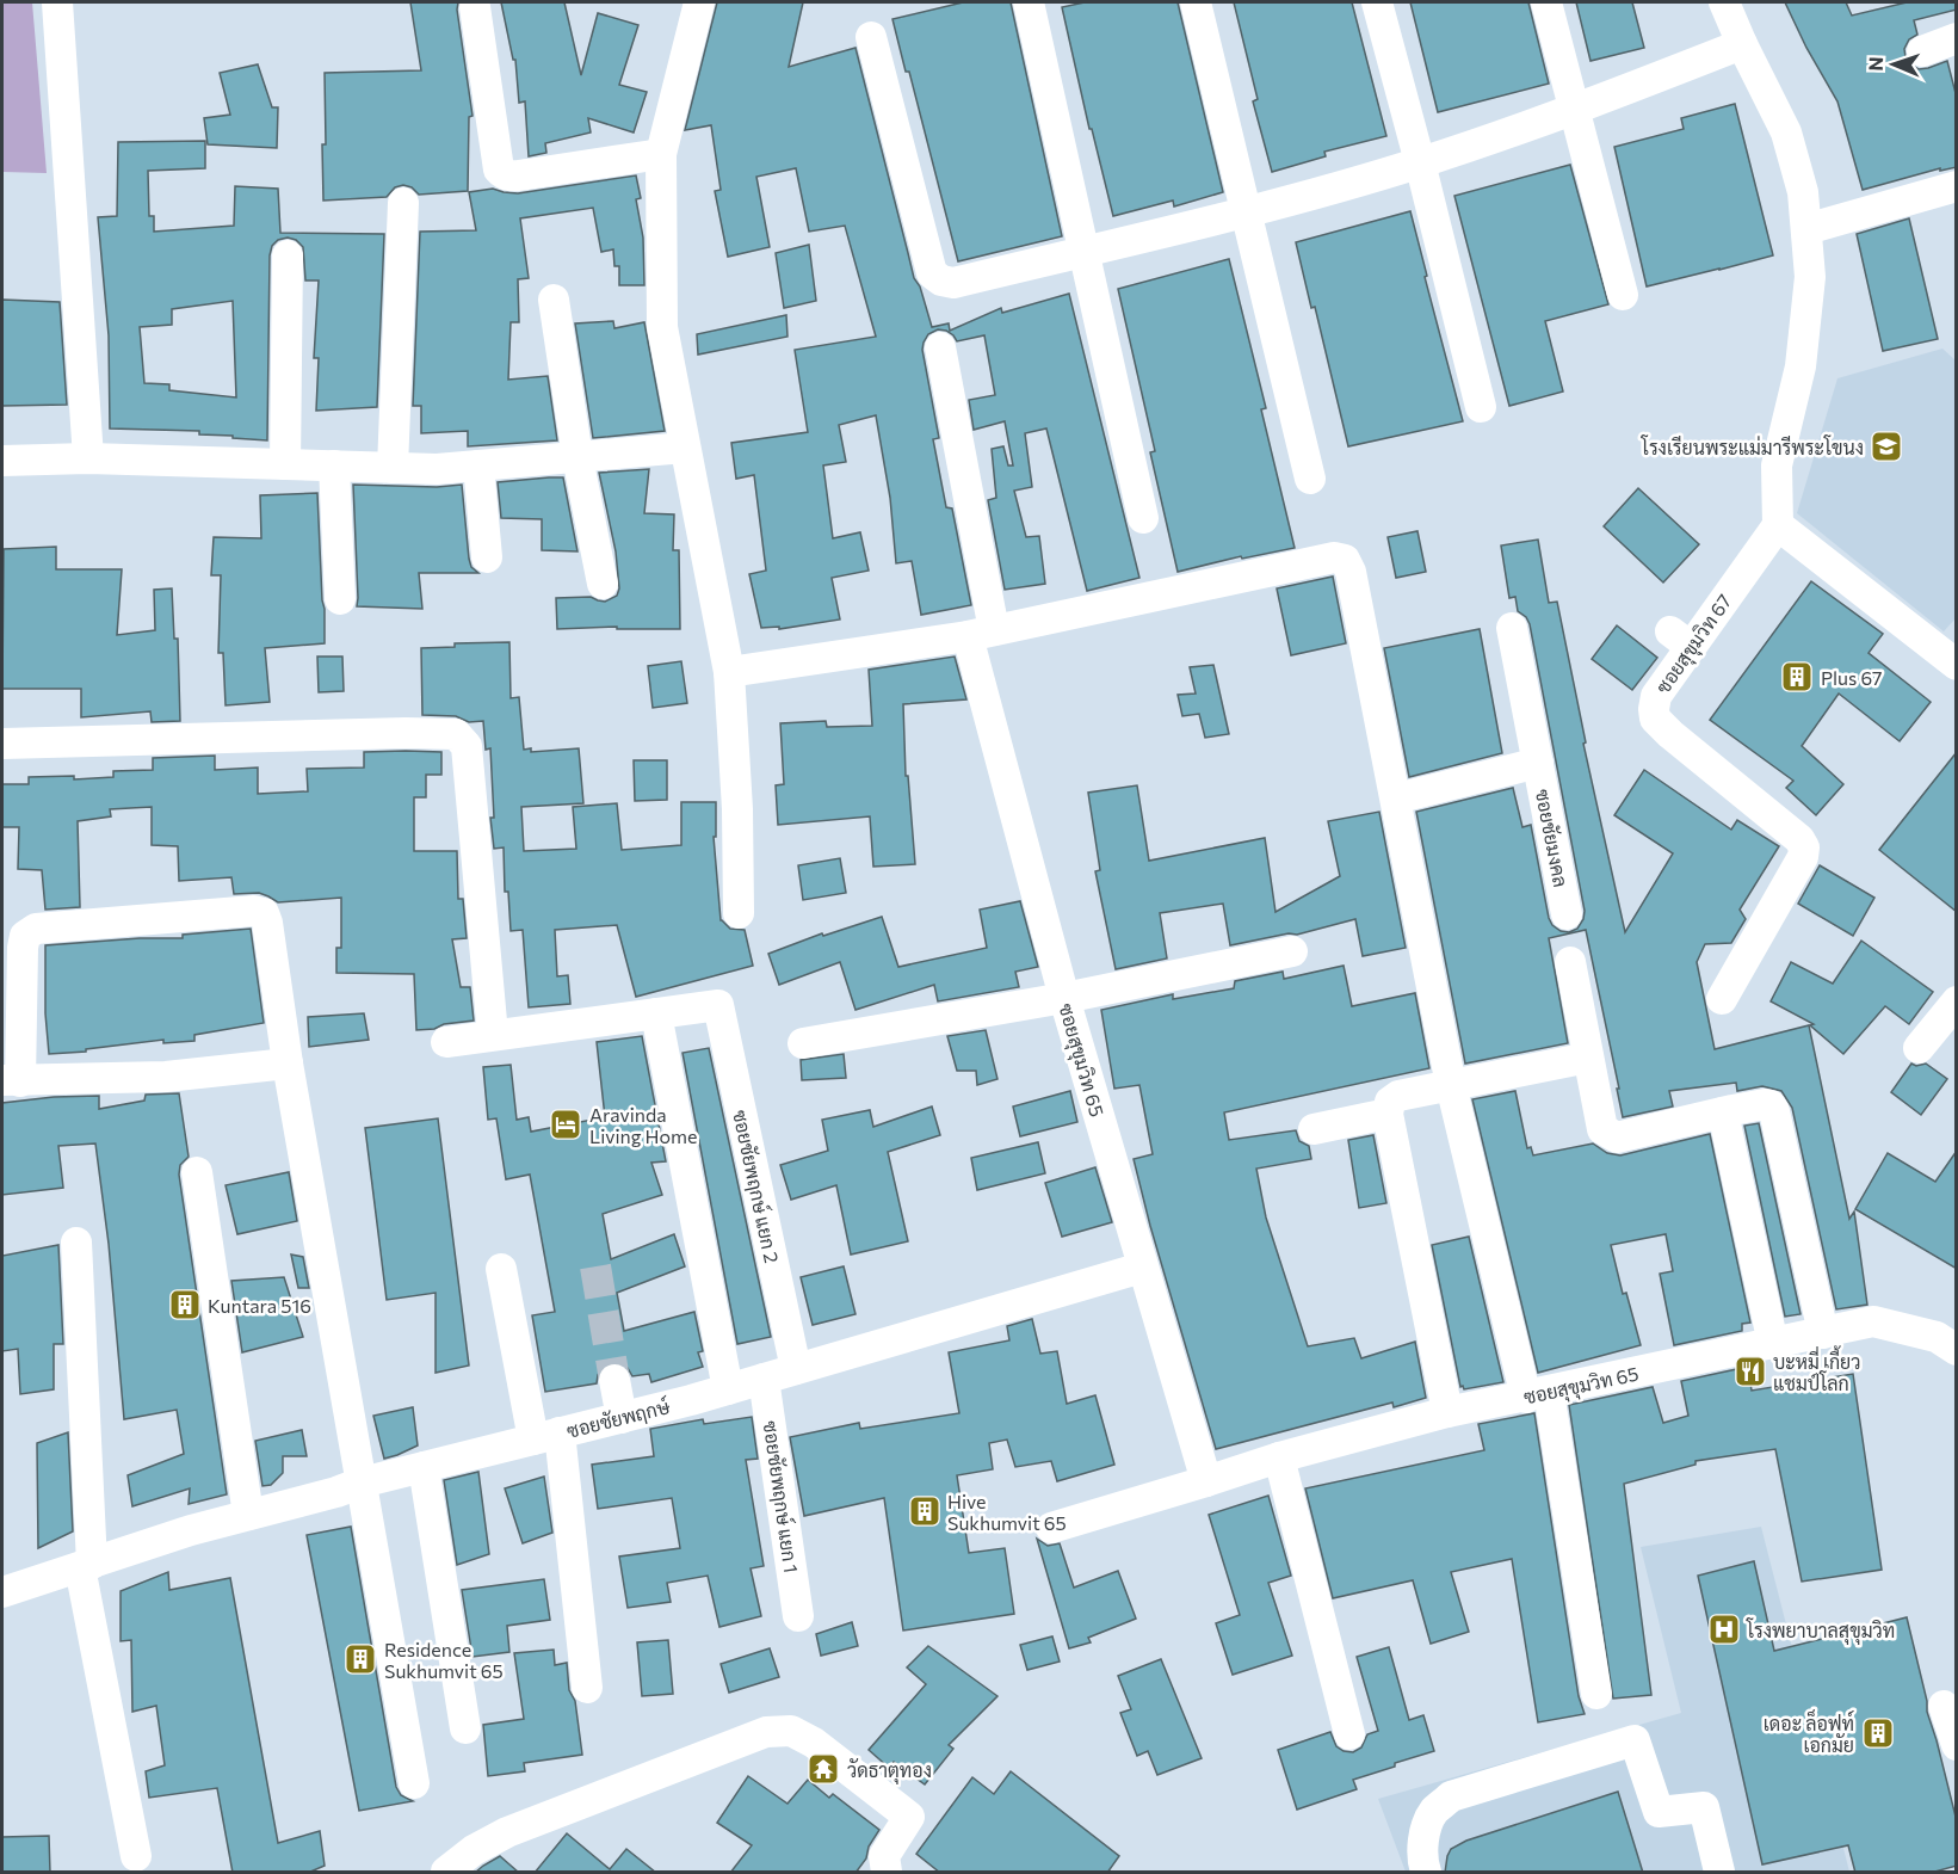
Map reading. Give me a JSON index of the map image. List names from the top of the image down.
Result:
{
  "streets": {
    "street": [
      "ซอยสุขุมวิท 67",
      "ซอยชัยมงคล",
      "ซอยสุขุมวิท 65",
      "ซอยชัยพฤกษ์ แยก 2",
      "ซอยชัยพฤกษ์",
      "ซอยชัยพฤกษ์ แยก 1"
    ]
  },
  "crossings": [
    ["ซอยสุขุมวิท 65", "ซอยชัยพฤกษ์"],
    ["ซอยชัยพฤกษ์ แยก 2", "ซอยชัยพฤกษ์"],
    ["ซอยชัยพฤกษ์", "ซอยชัยพฤกษ์ แยก 1"]
  ],
  "places": {
    "school or university": ["โรงเรียนพระแม่มารีพระโขนง"],
    "building": [
      "Plus 67",
      "Kuntara 516",
      "Hive Sukhumvit 65",
      "Residence Sukhumvit 65",
      "เดอะ ล็อฟท์ เอกมัย"
    ],
    "hotel": ["Aravinda Living Home"],
    "restaurant": ["บะหมี่ เกี้ยว แชมป์โลก"],
    "hospital": ["โรงพยาบาลสุขุมวิท"],
    "temple": ["วัดธาตุทอง"]
  },
  "north": "left"
}
